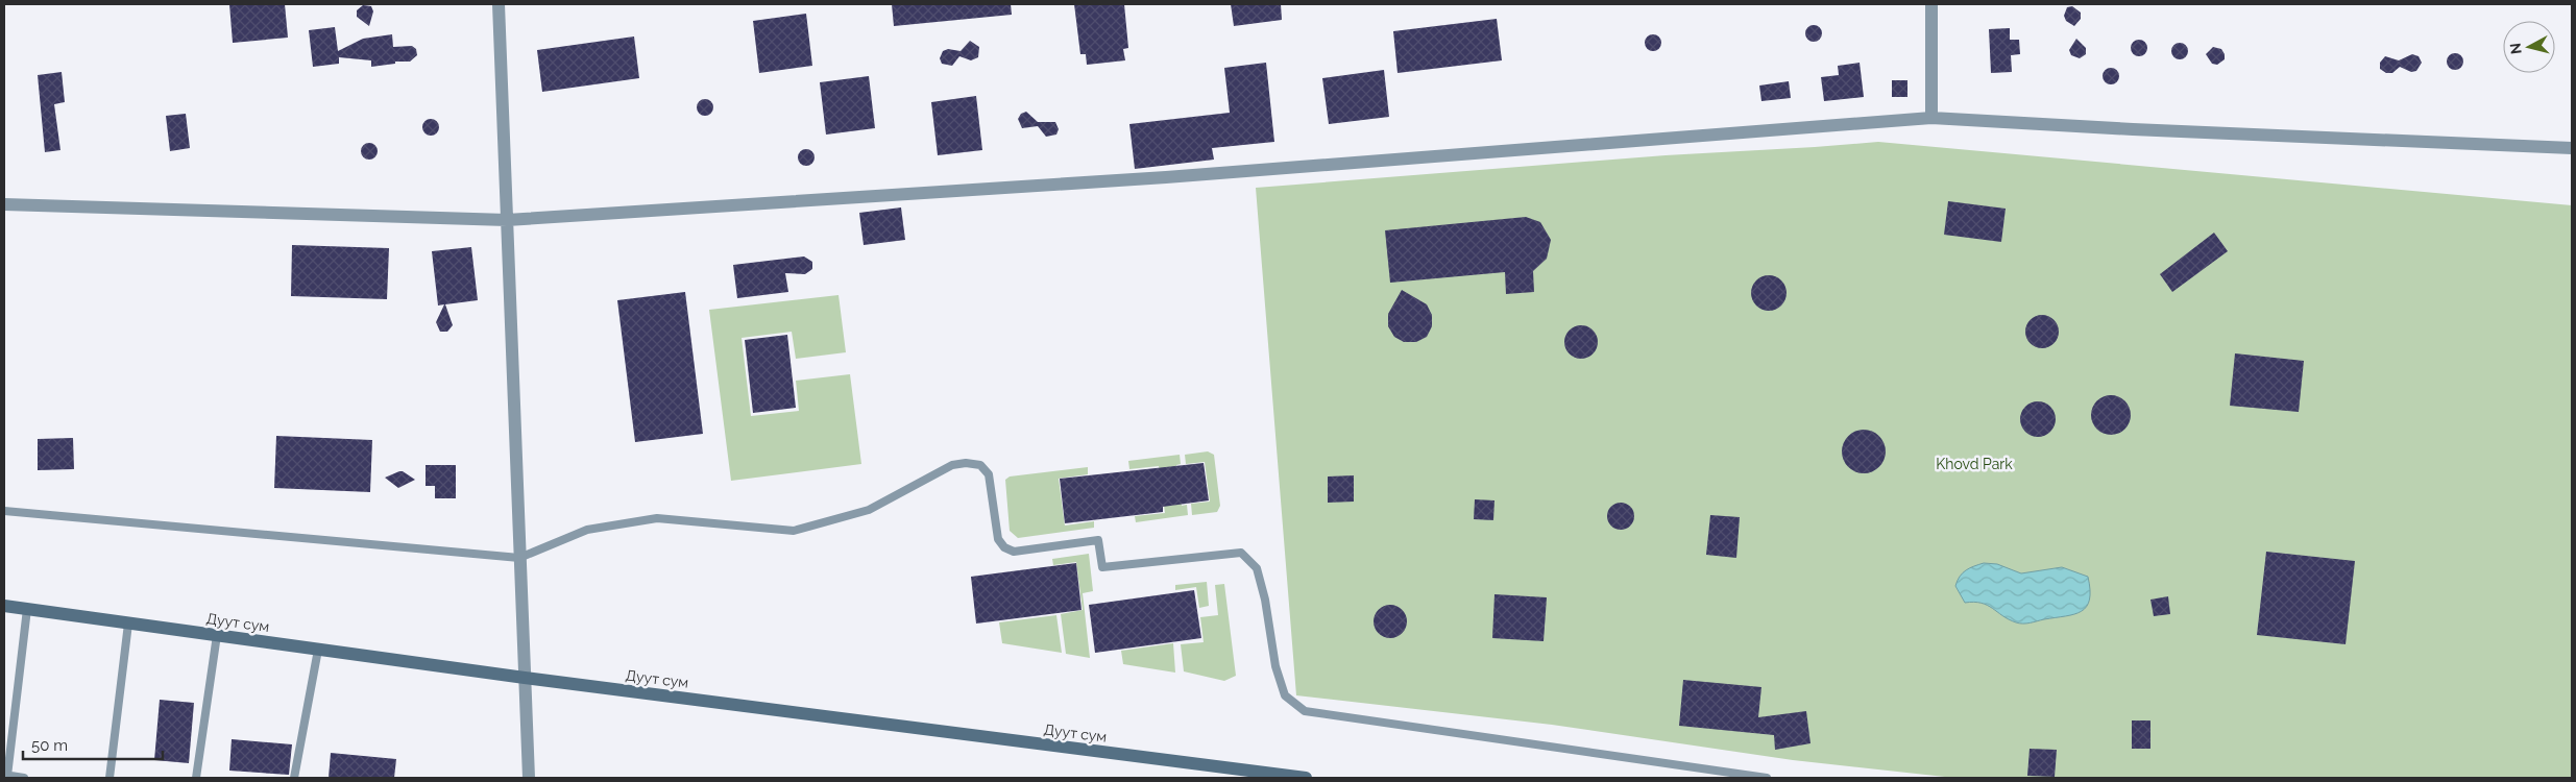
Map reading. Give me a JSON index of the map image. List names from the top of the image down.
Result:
{
  "streets": {
    "main road": ["Дуут сум"]
  },
  "parks": ["Khovd Park"],
  "scale_bar": "50 m",
  "north": "left"
}
